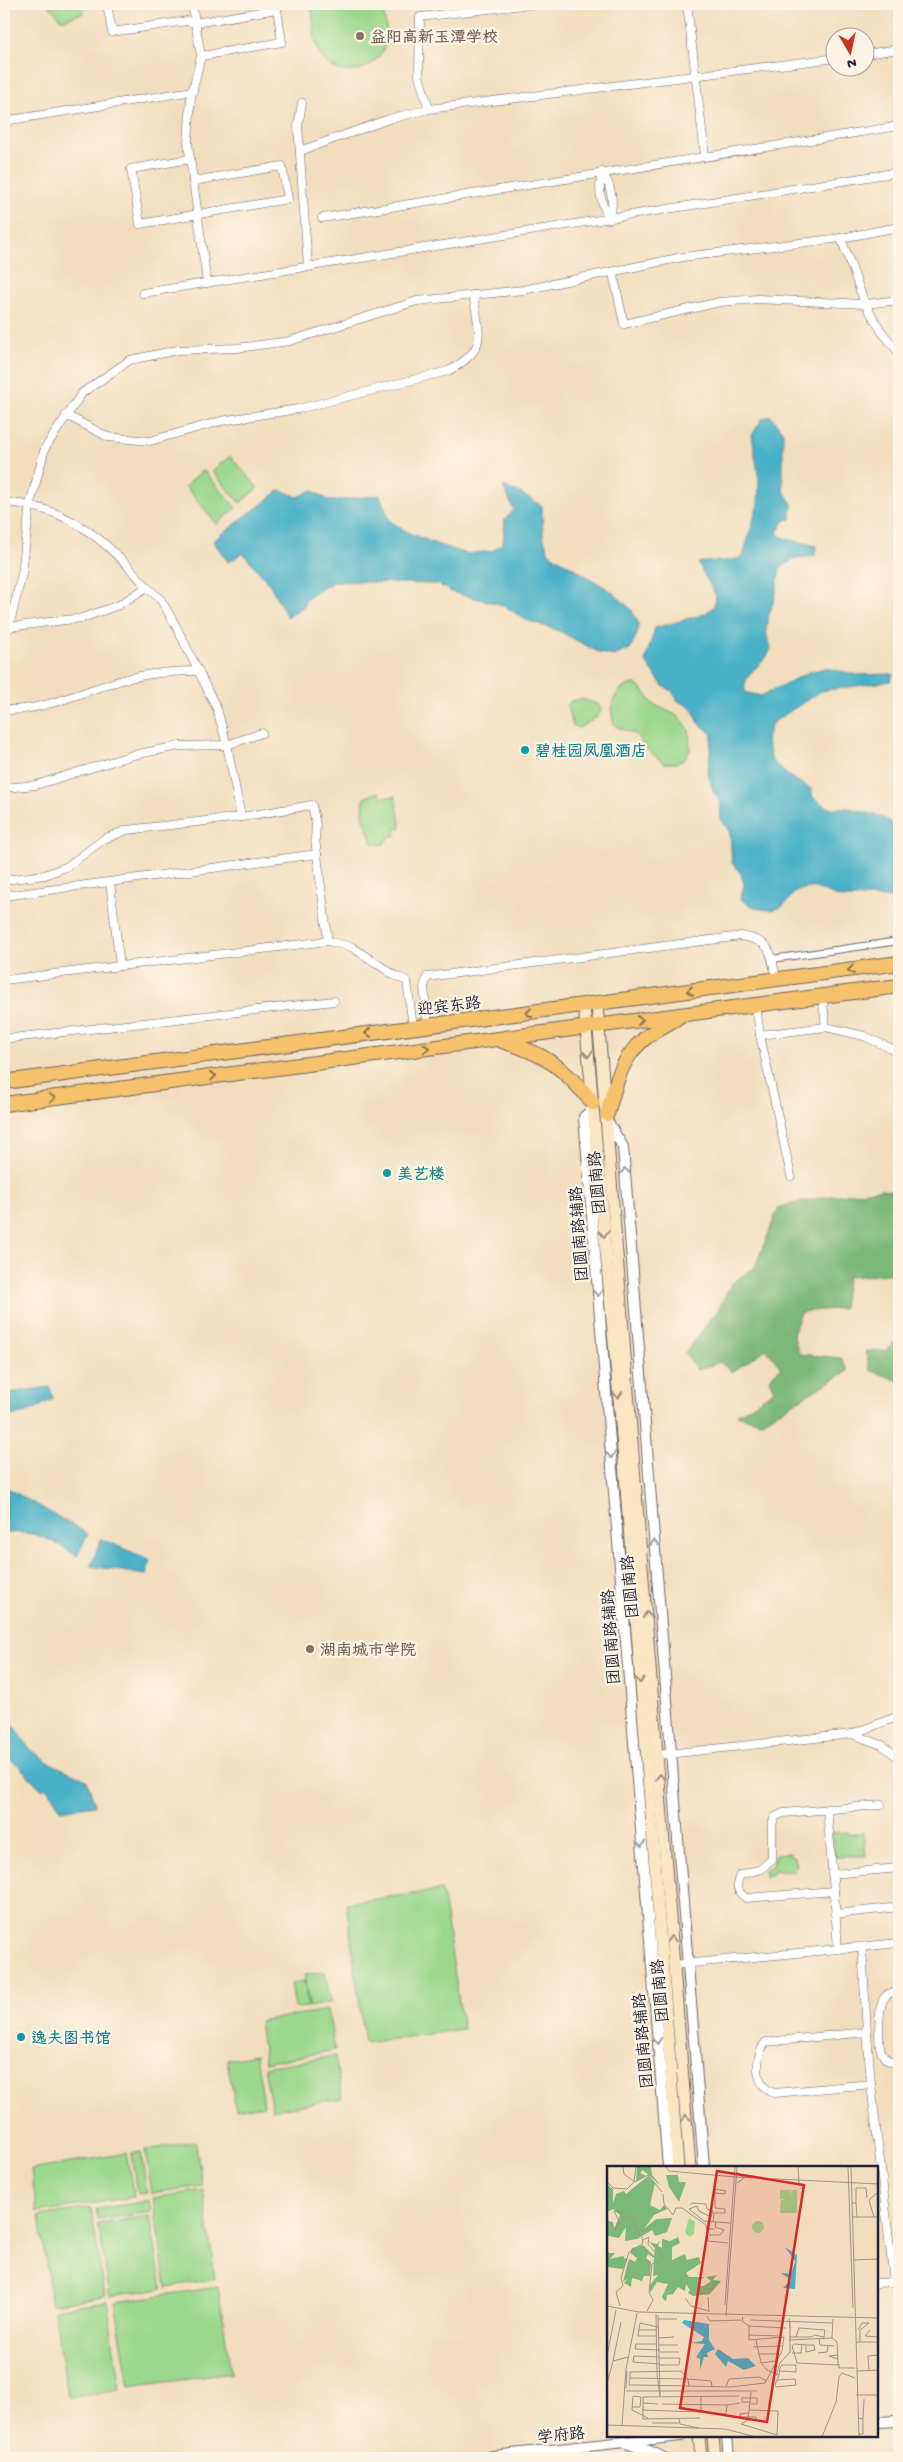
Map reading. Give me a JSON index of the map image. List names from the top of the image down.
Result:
{
  "streets": {
    "highway": ["迎宾东路"],
    "main road": ["团圆南路"],
    "street": ["团圆南路辅路", "学府路"]
  },
  "crossings": [
    ["迎宾东路", "团圆南路"],
    ["团圆南路", "团圆南路辅路"]
  ],
  "places": [
    "益阳高新玉潭学校",
    "碧桂园凤凰酒店",
    "美艺楼",
    "湖南城市学院",
    "逸夫图书馆"
  ],
  "north": "bottom"
}
